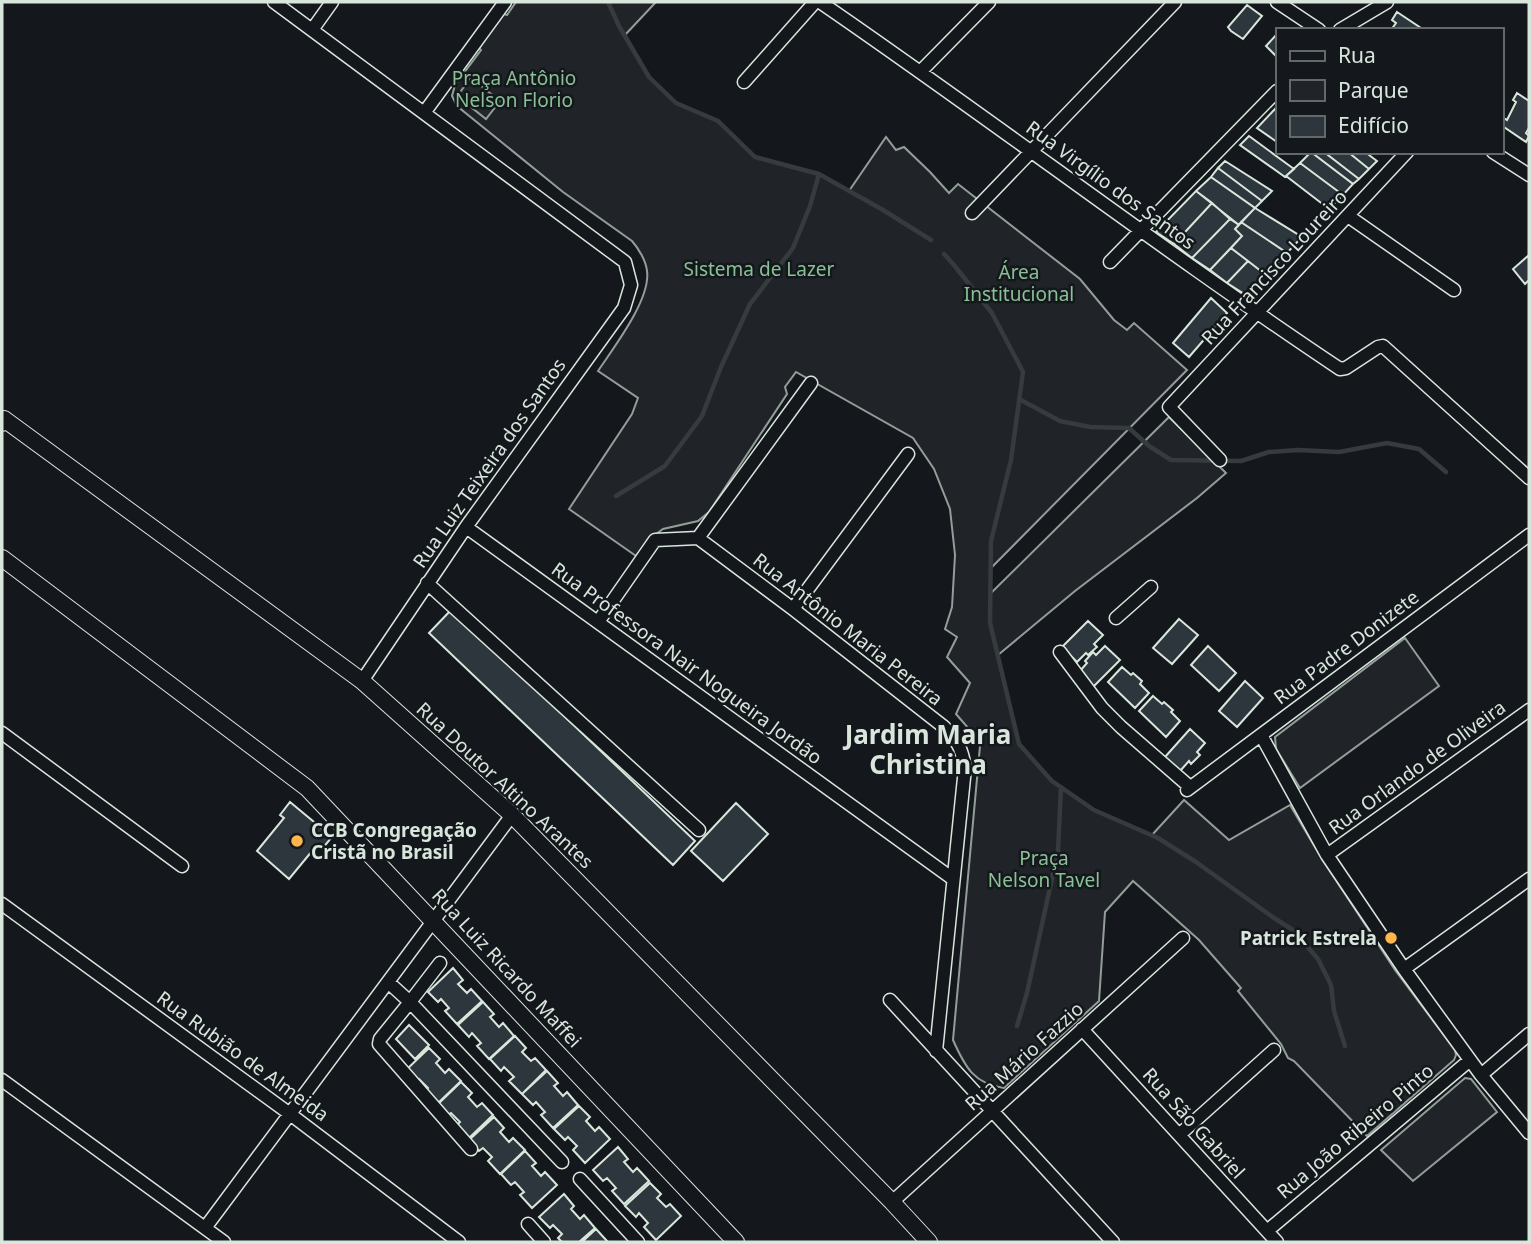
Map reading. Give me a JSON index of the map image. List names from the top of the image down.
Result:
{
  "streets": {
    "street": [
      "Rua Virgílio dos Santos",
      "Rua Francisco Loureiro",
      "Rua Luiz Teixeira dos Santos",
      "Rua Antônio Maria Pereira",
      "Rua Padre Donizete",
      "Rua Professora Nair Nogueira Jordão",
      "Rua Orlando de Oliveira",
      "Rua Doutor Altino Arantes",
      "Rua Luiz Ricardo Maffei",
      "Rua Rubião de Almeida",
      "Rua Mário Fazzio",
      "Rua São Gabriel",
      "Rua João Ribeiro Pinto"
    ]
  },
  "crossings": [
    ["Rua Virgílio dos Santos", "Rua Francisco Loureiro"],
    ["Rua Luiz Teixeira dos Santos", "Rua Professora Nair Nogueira Jordão"],
    ["Rua Luiz Teixeira dos Santos", "Rua Doutor Altino Arantes"],
    ["Rua Antônio Maria Pereira", "Rua Professora Nair Nogueira Jordão"],
    ["Rua Doutor Altino Arantes", "Rua Mário Fazzio"],
    ["Rua Mário Fazzio", "Rua São Gabriel"],
    ["Rua São Gabriel", "Rua João Ribeiro Pinto"]
  ],
  "districts": ["Jardim Maria Christina"],
  "parks": [
    "Praça Antônio Nelson Florio",
    "Sistema de Lazer",
    "Área Institucional",
    "Praça Nelson Tavel"
  ],
  "places": ["CCB Congregação Cristã no Brasil", "Patrick Estrela"],
  "legend": ["Rua", "Parque", "Edifício"]
}
